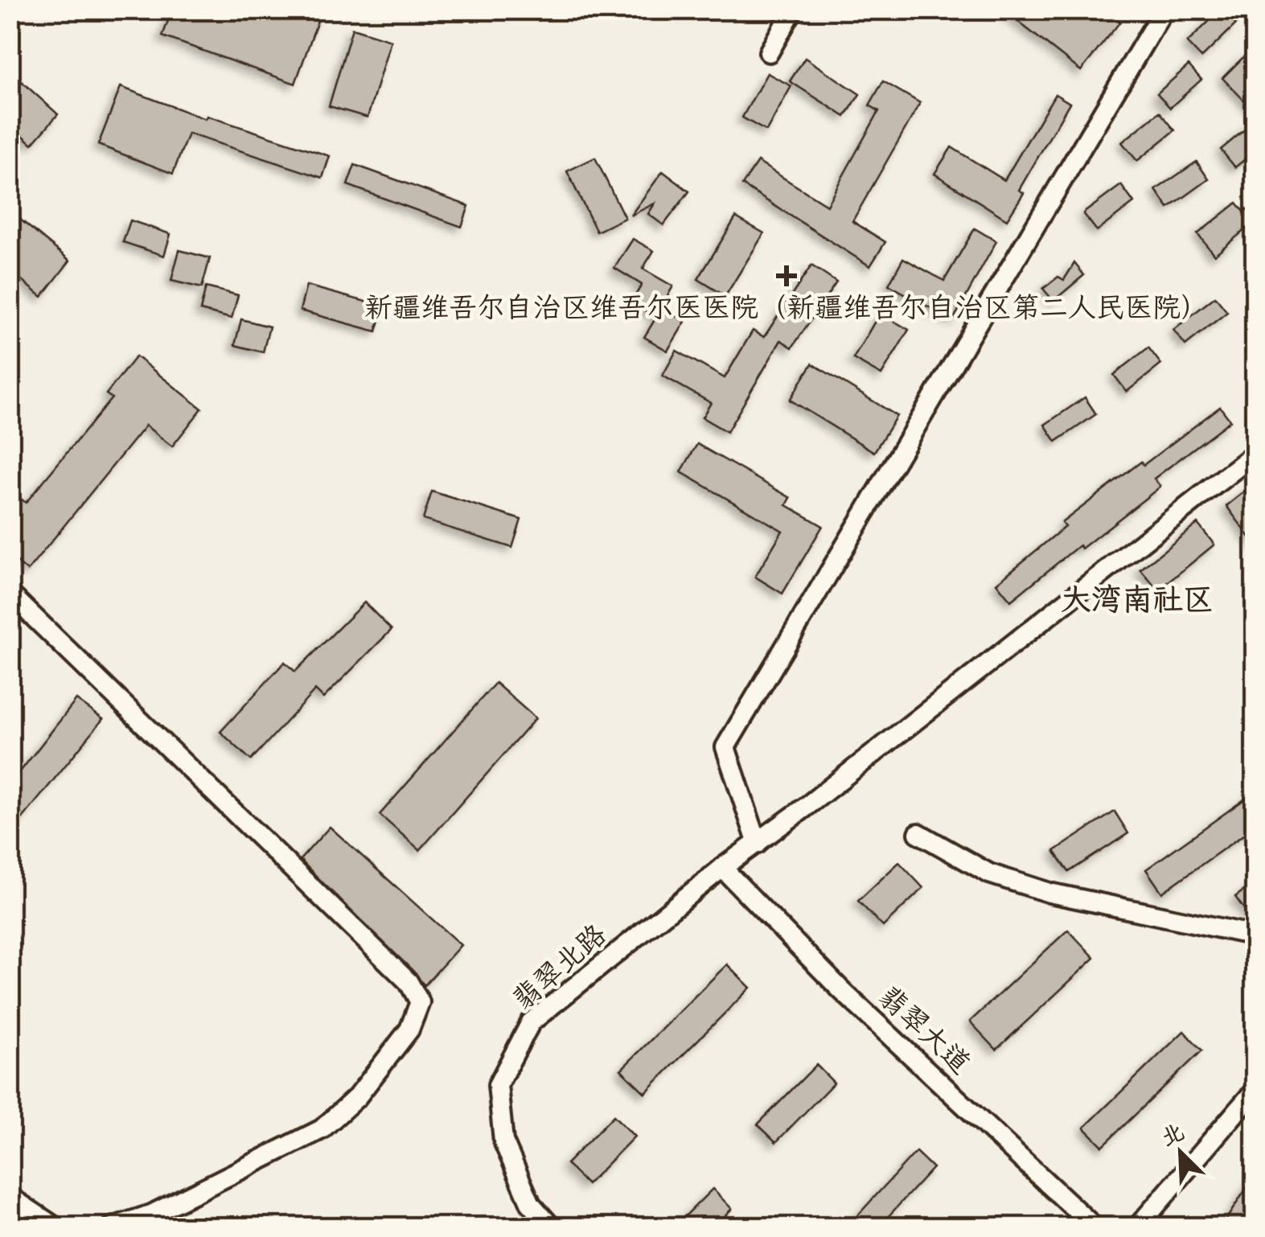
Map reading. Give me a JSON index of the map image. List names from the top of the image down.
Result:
{
  "streets": {
    "street": ["翡翠北路", "翡翠大道"]
  },
  "crossings": [
    ["翡翠北路", "翡翠大道"]
  ],
  "districts": ["大湾南社区"],
  "places": {
    "health": ["新疆维吾尔自治区维吾尔医医院（新疆维吾尔自治区第二人民医院）"]
  },
  "north": "top left"
}
